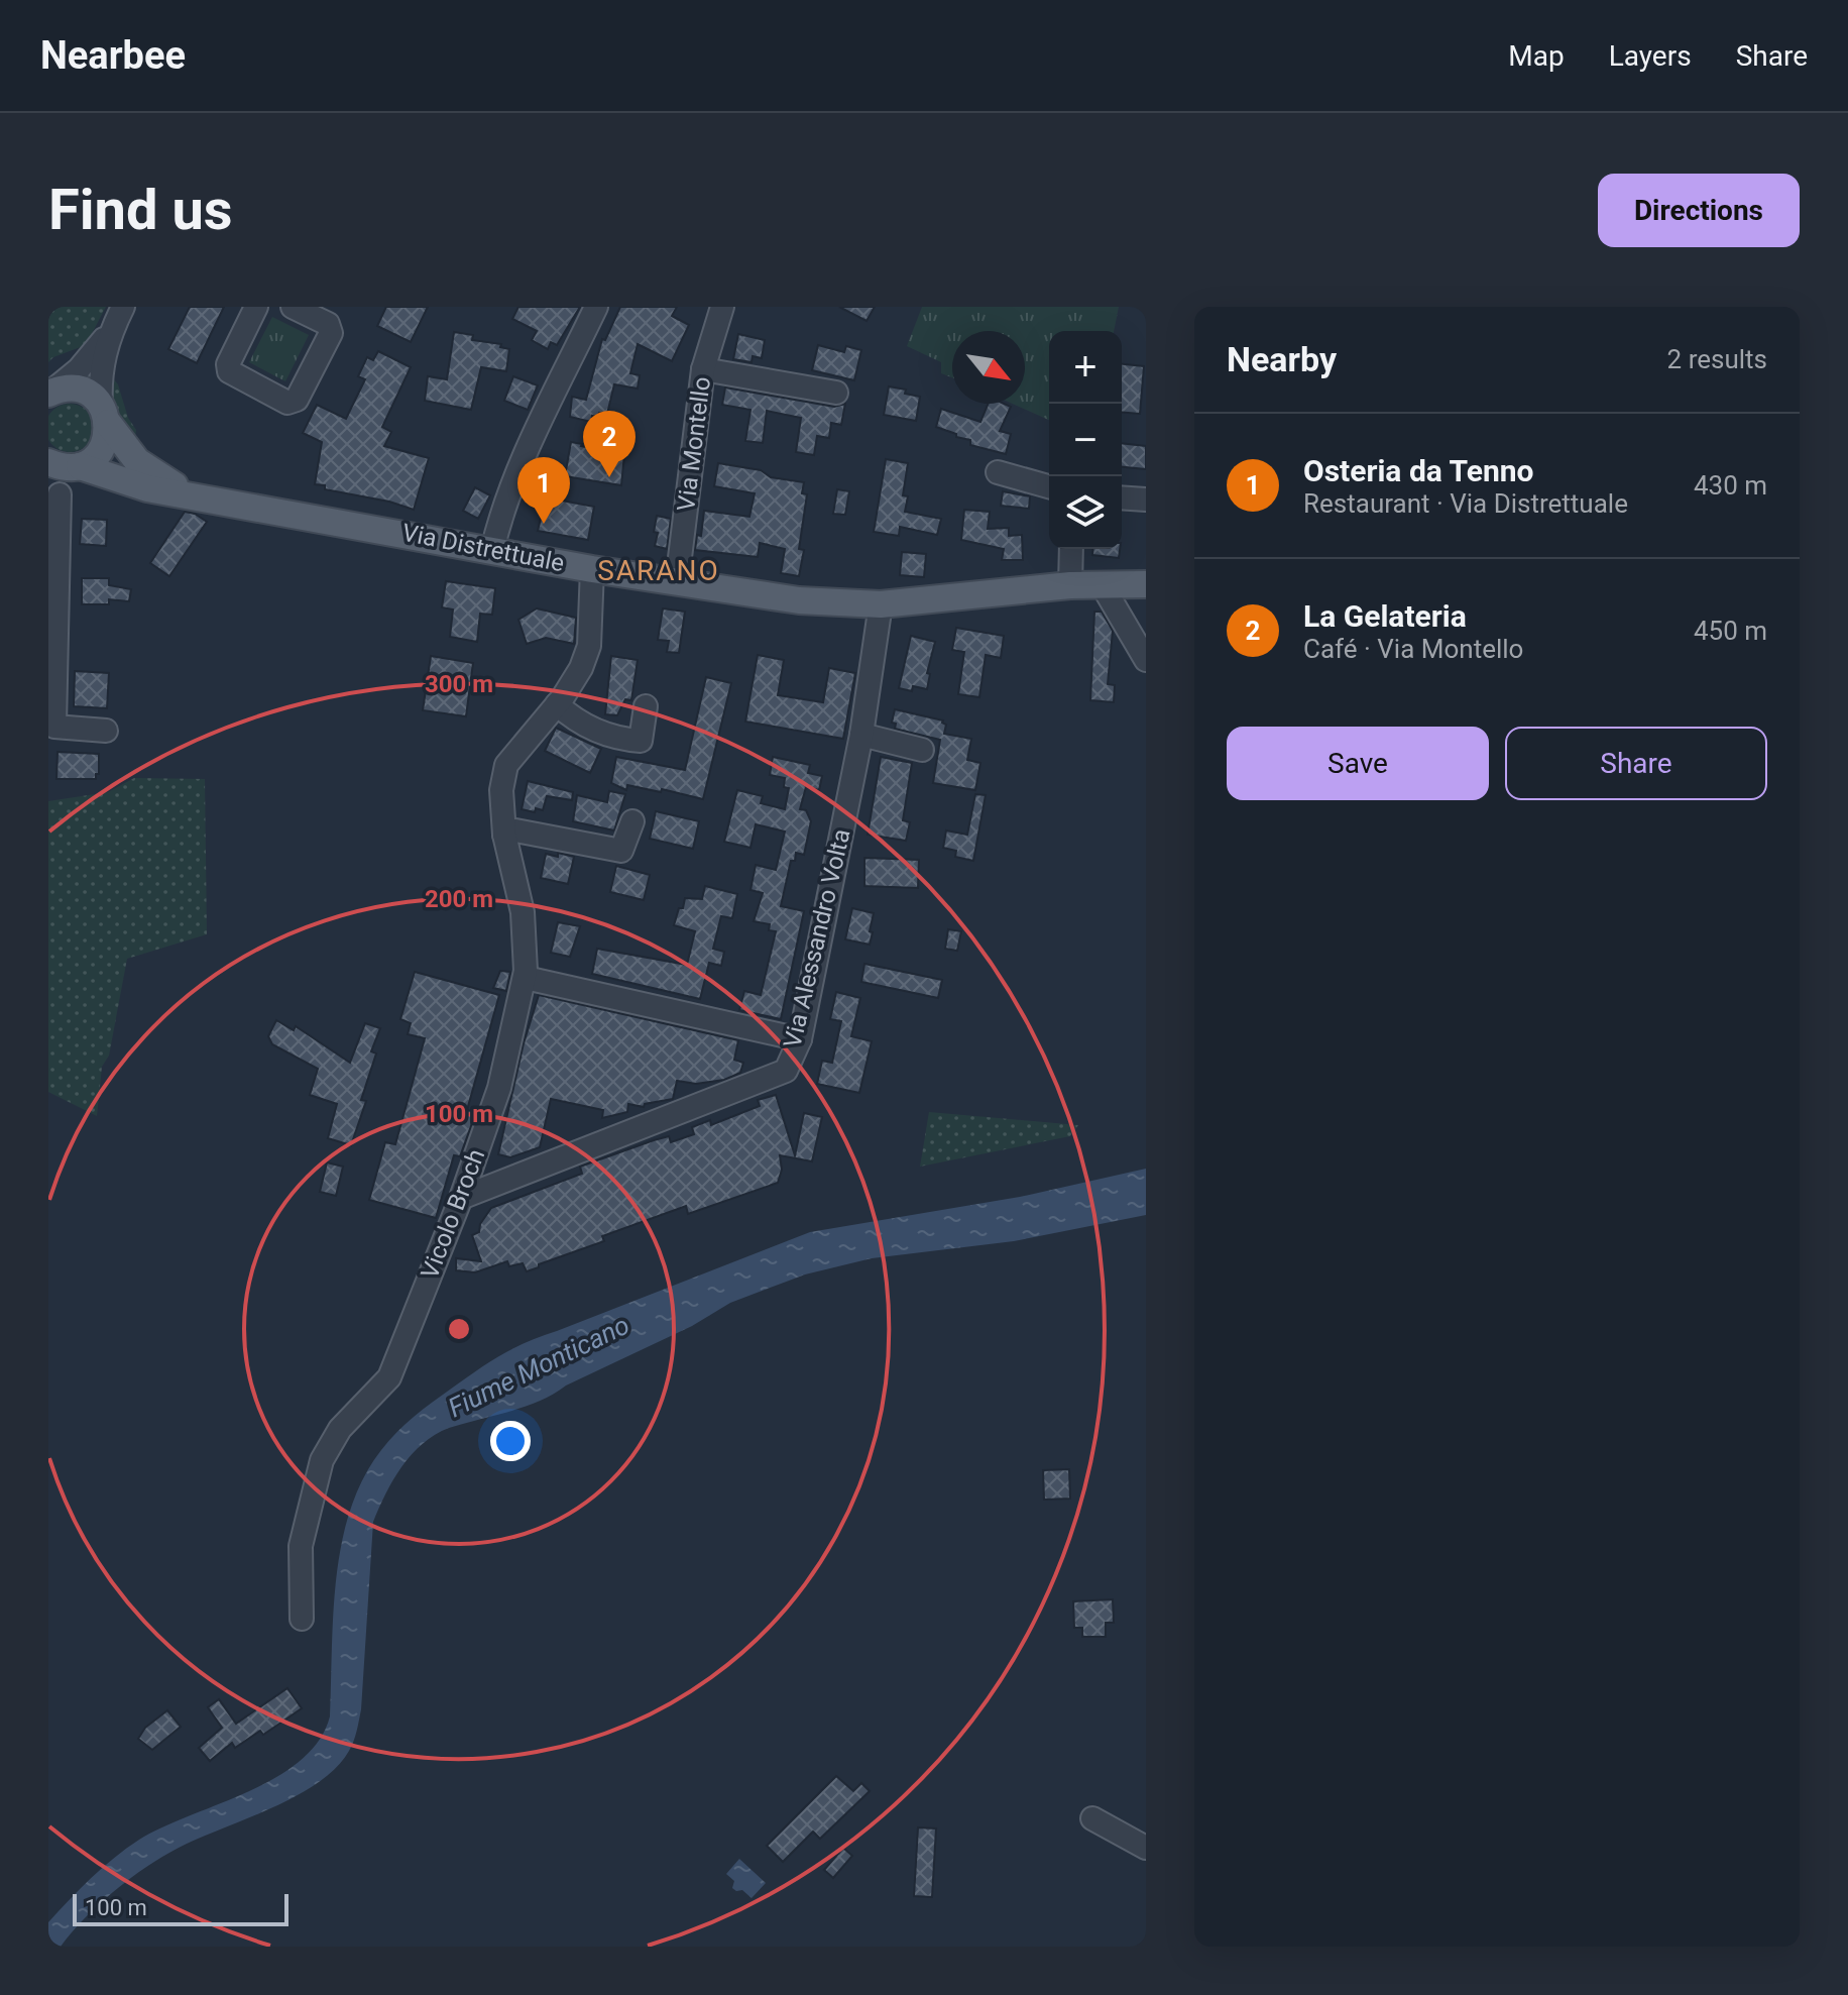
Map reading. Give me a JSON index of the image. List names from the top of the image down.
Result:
{
  "streets": {
    "main road": ["Via Distrettuale"],
    "street": ["Via Montello", "Via Alessandro Volta", "Vicolo Broch"]
  },
  "crossings": [
    ["Via Montello", "Via Distrettuale"],
    ["Via Distrettuale", "Via Alessandro Volta"],
    ["Via Distrettuale", "Vicolo Broch"],
    ["Via Alessandro Volta", "Vicolo Broch"]
  ],
  "districts": ["SARANO"],
  "water": ["Fiume Monticano"],
  "scale_bar": "100 m",
  "north": "bottom right",
  "page": {
    "header": "Nearbee",
    "nav": ["Map", "Layers", "Share"],
    "buttons": [
      "Directions",
      ["Save", "Share"]
    ],
    "title": "Find us",
    "heading": ["Nearby", "2 results"],
    "map_buttons": ["+", "−"],
    "pins": ["2", "1"],
    "list": [
      {
        "mark": "1",
        "name": "Osteria da Tenno",
        "note": "Restaurant · Via Distrettuale",
        "value": "430 m"
      },
      {
        "mark": "2",
        "name": "La Gelateria",
        "note": "Café · Via Montello",
        "value": "450 m"
      }
    ],
    "scale": "100 m"
  },
  "rings": ["300 m", "200 m", "100 m"]
}
